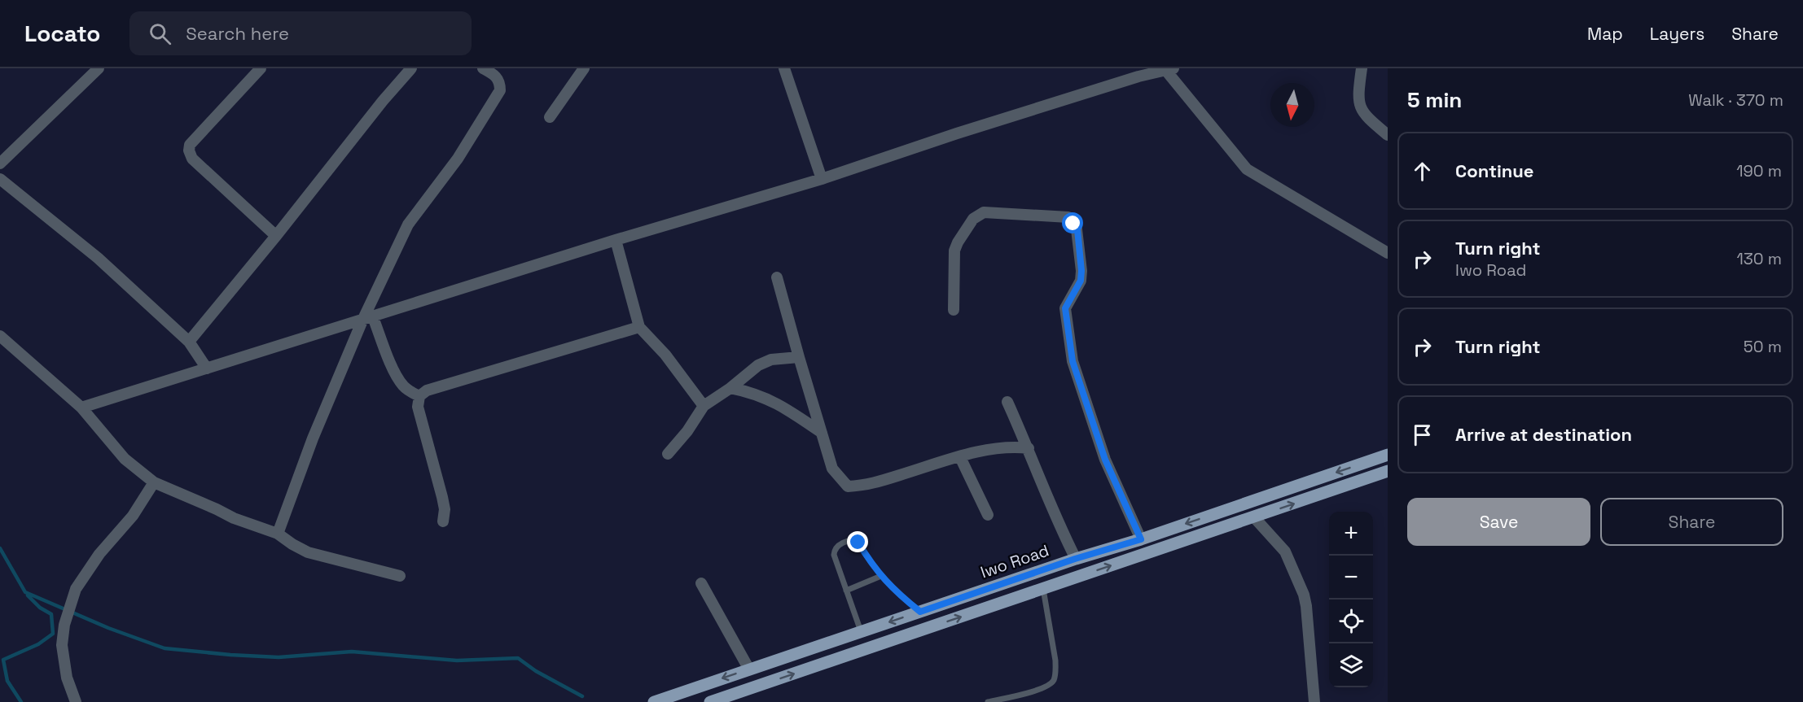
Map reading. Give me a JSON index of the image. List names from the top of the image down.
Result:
{
  "streets": {
    "main road": ["Iwo Road"]
  },
  "north": "bottom",
  "page": {
    "header": "Locato",
    "search": "Search here",
    "nav": ["Map", "Layers", "Share"],
    "heading": ["5 min", "Walk · 370 m"],
    "list": [
      ["Continue", "190 m"],
      ["Turn right", "Iwo Road", "130 m"],
      ["Turn right", "50 m"],
      "Arrive at destination"
    ],
    "buttons": ["Save", "Share"],
    "map_buttons": ["+", "−"]
  }
}
